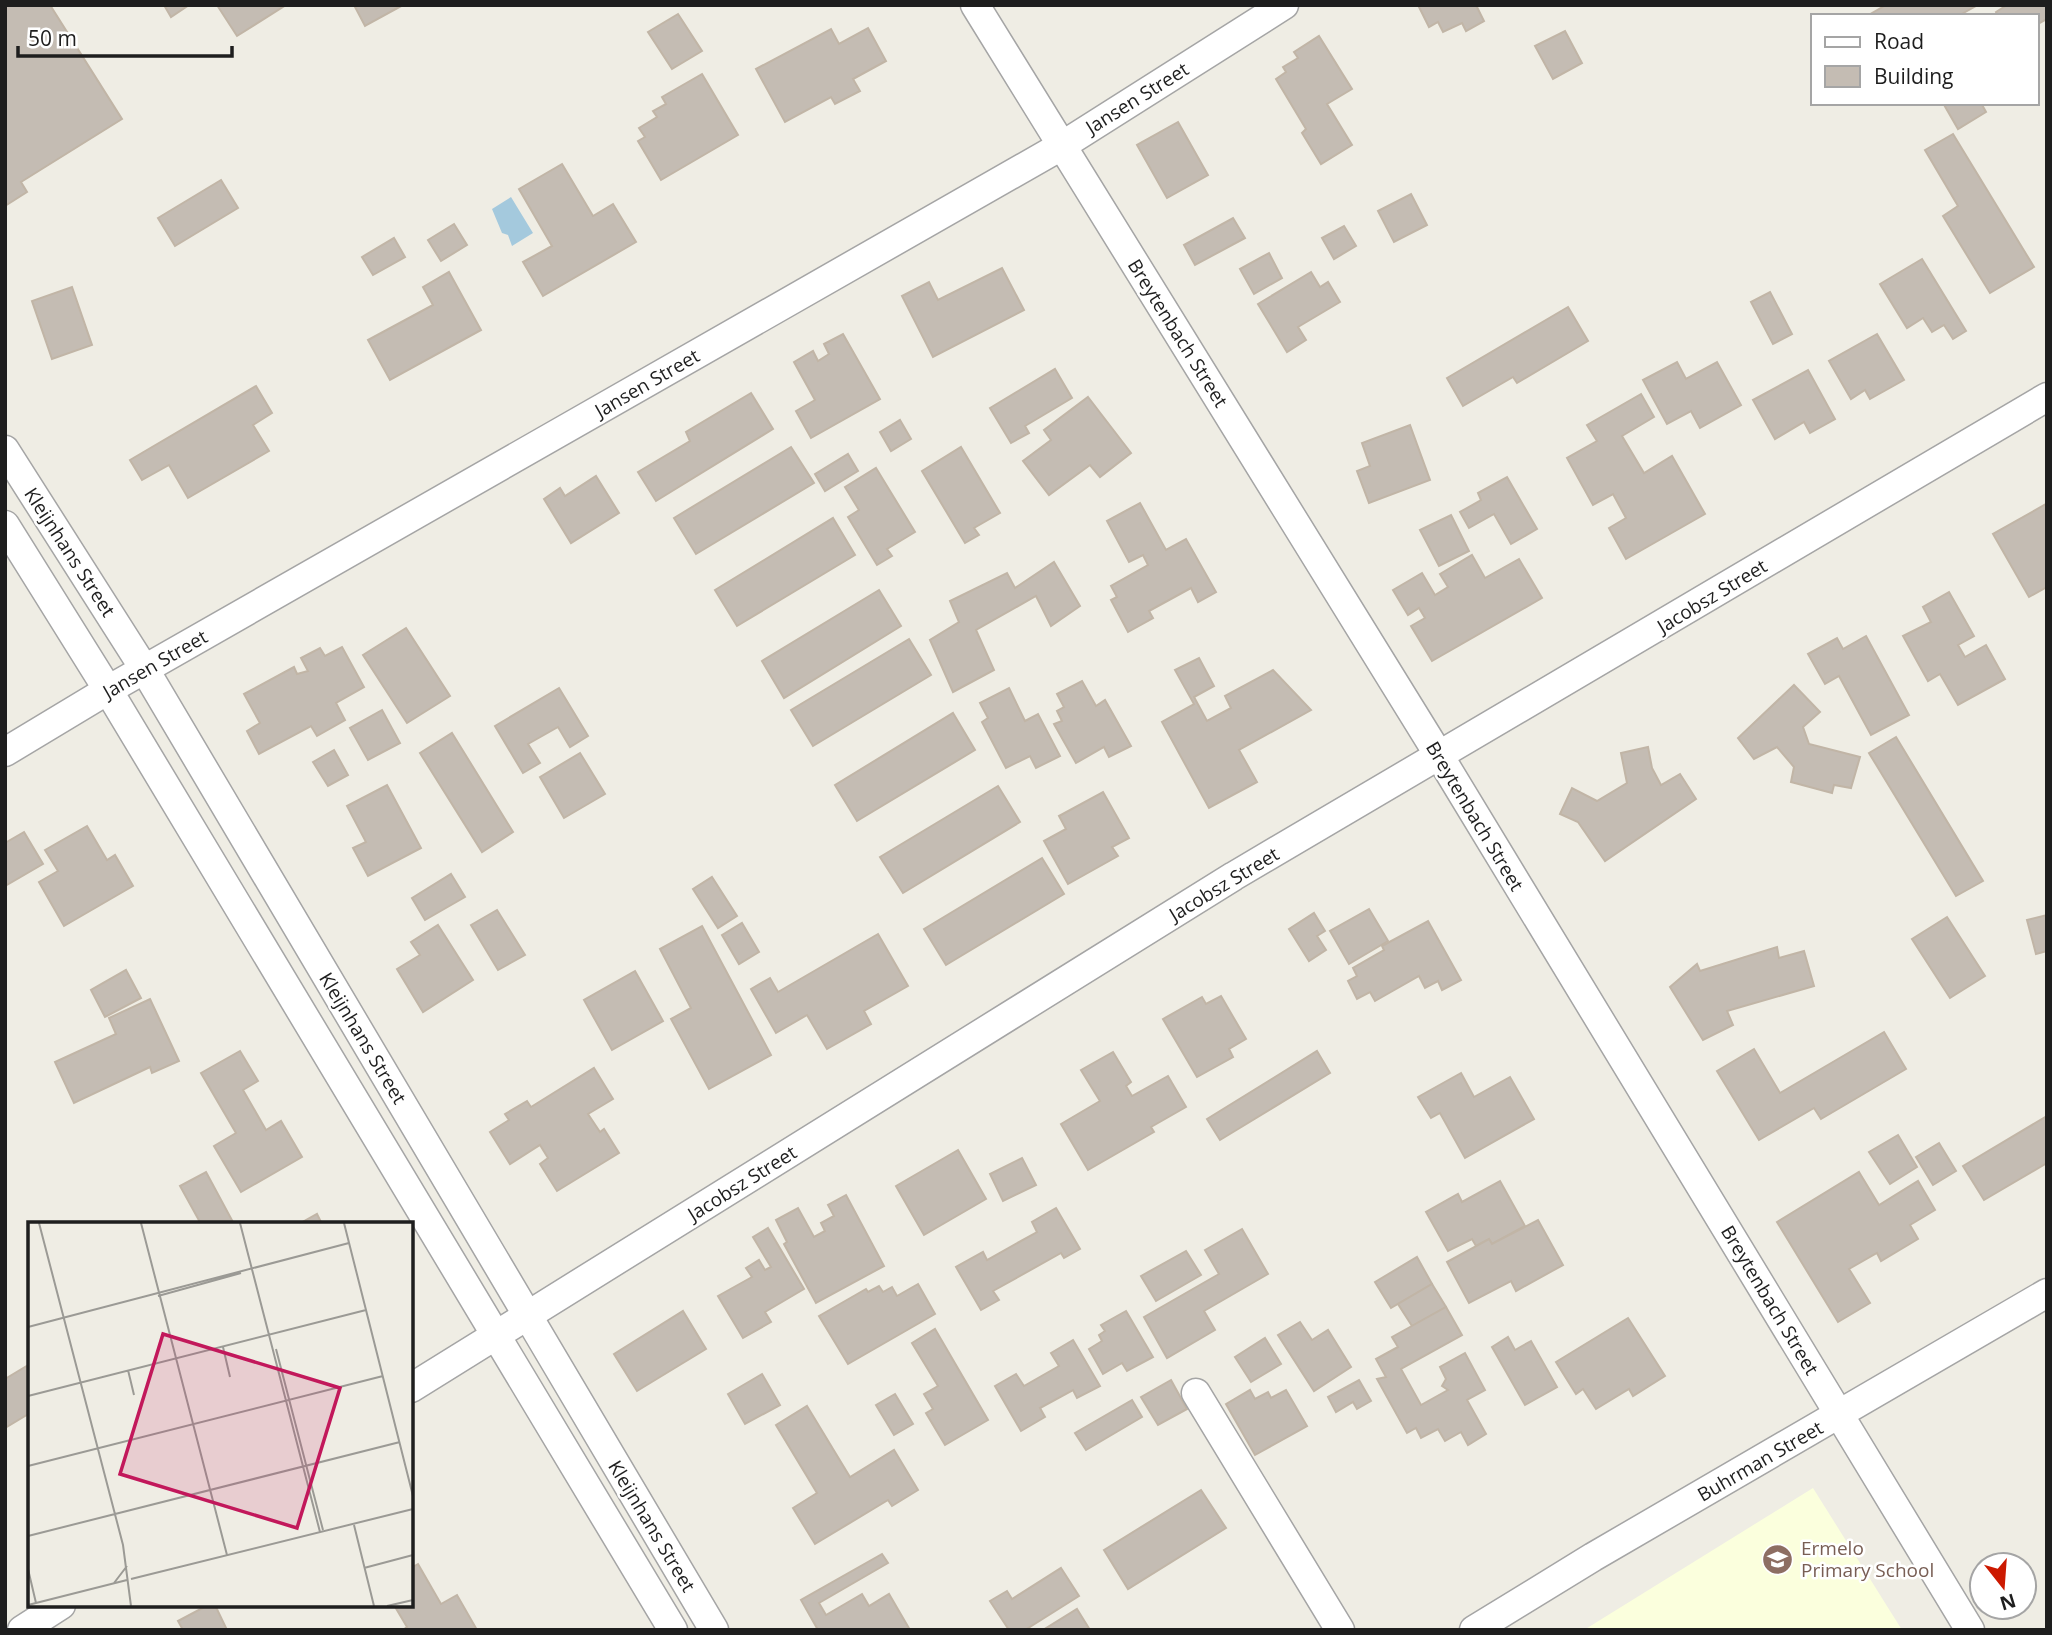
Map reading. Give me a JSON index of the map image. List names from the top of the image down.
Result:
{
  "streets": {
    "street": [
      "Jansen Street",
      "Breytenbach Street",
      "Kleijnhans Street",
      "Jacobsz Street",
      "Buhrman Street"
    ]
  },
  "crossings": [
    ["Jansen Street", "Breytenbach Street"],
    ["Jansen Street", "Kleijnhans Street"],
    ["Breytenbach Street", "Jacobsz Street"],
    ["Breytenbach Street", "Buhrman Street"],
    ["Kleijnhans Street", "Jacobsz Street"]
  ],
  "places": {
    "school or university": ["Ermelo Primary School"]
  },
  "legend": ["Road", "Building"],
  "scale_bar": "50 m",
  "north": "bottom"
}
